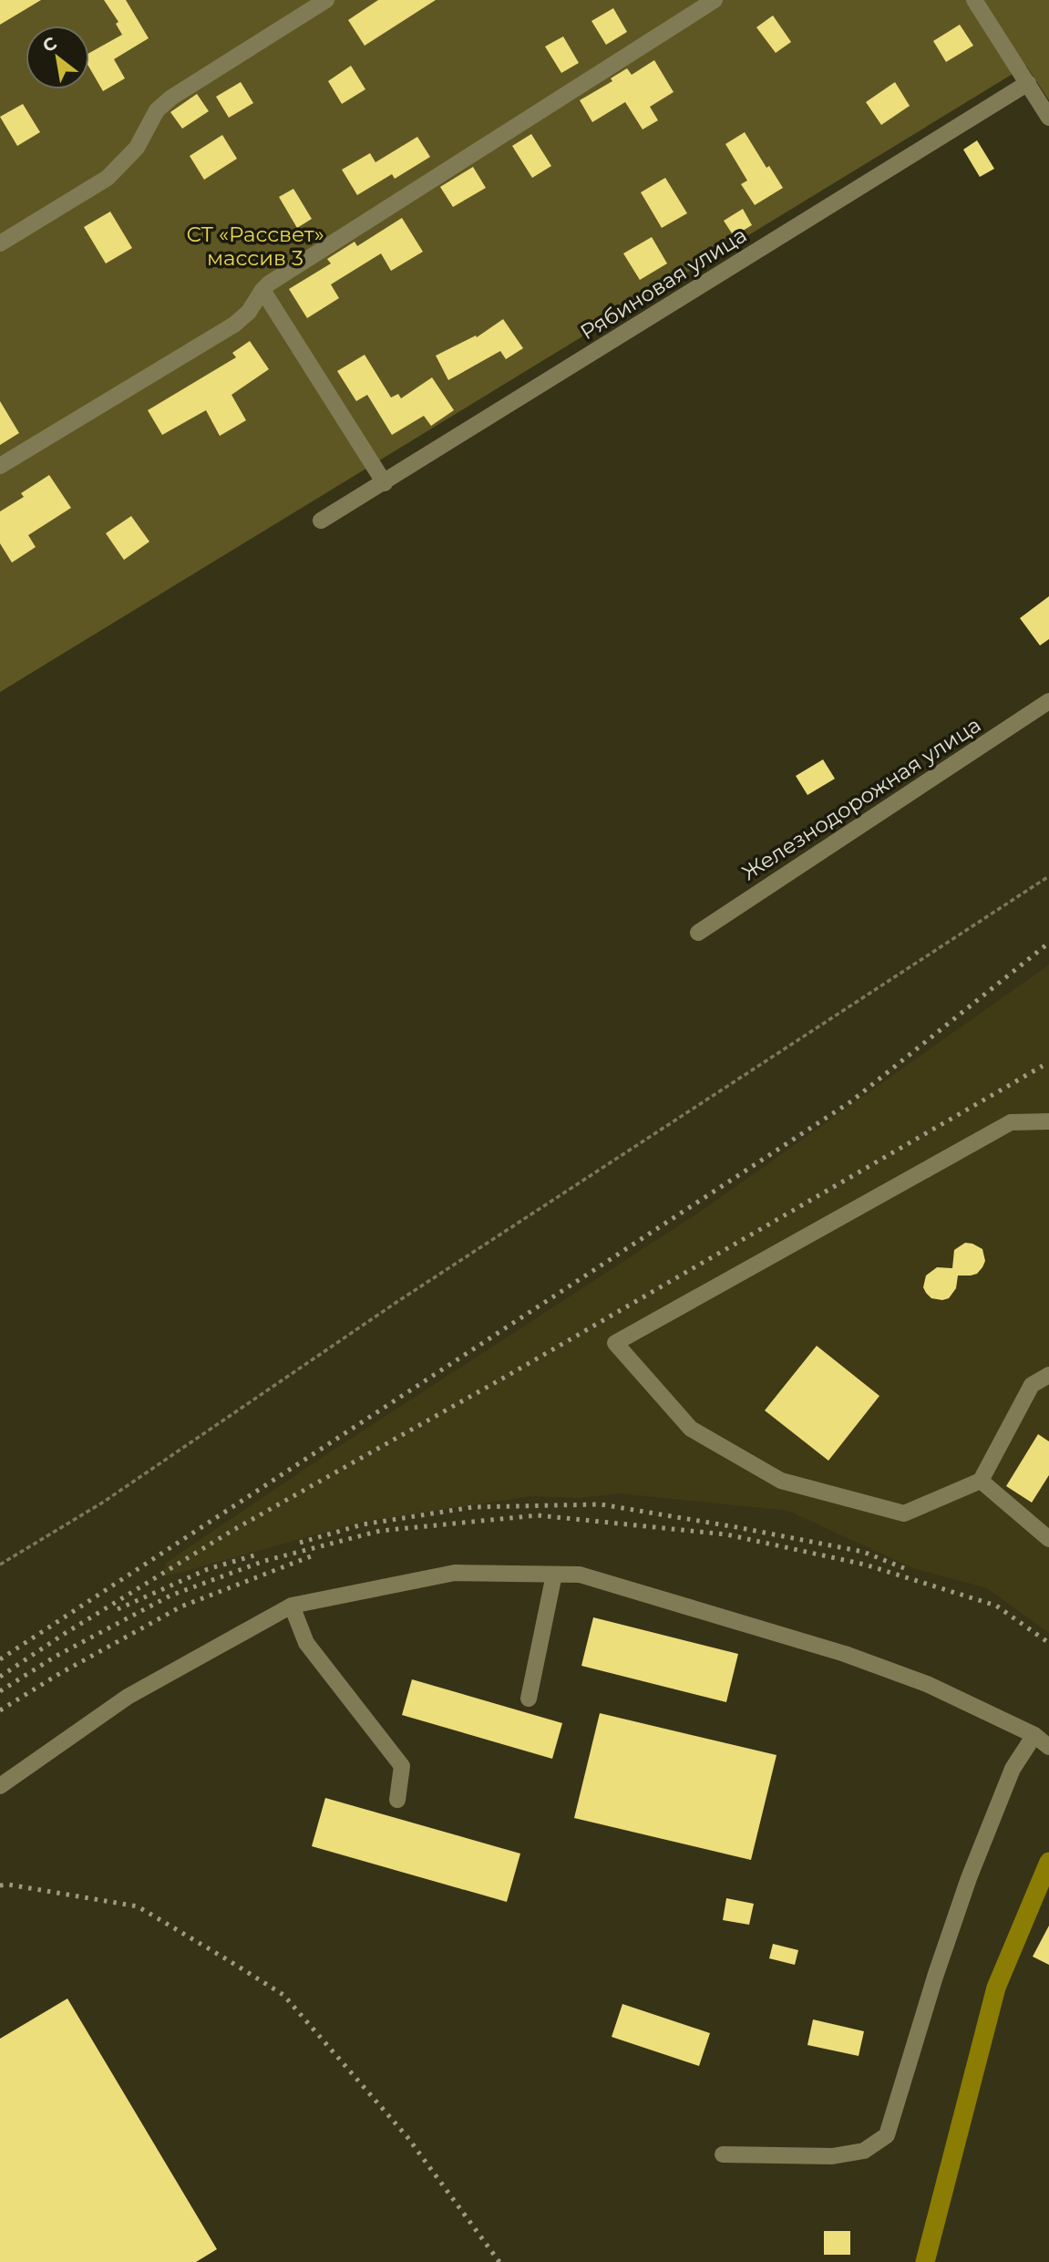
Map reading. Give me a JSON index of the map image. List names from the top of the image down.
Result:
{
  "streets": {
    "street": ["Рябиновая улица", "Железнодорожная улица"]
  },
  "parks": ["СТ «Рассвет» массив 3"],
  "north": "top left"
}
